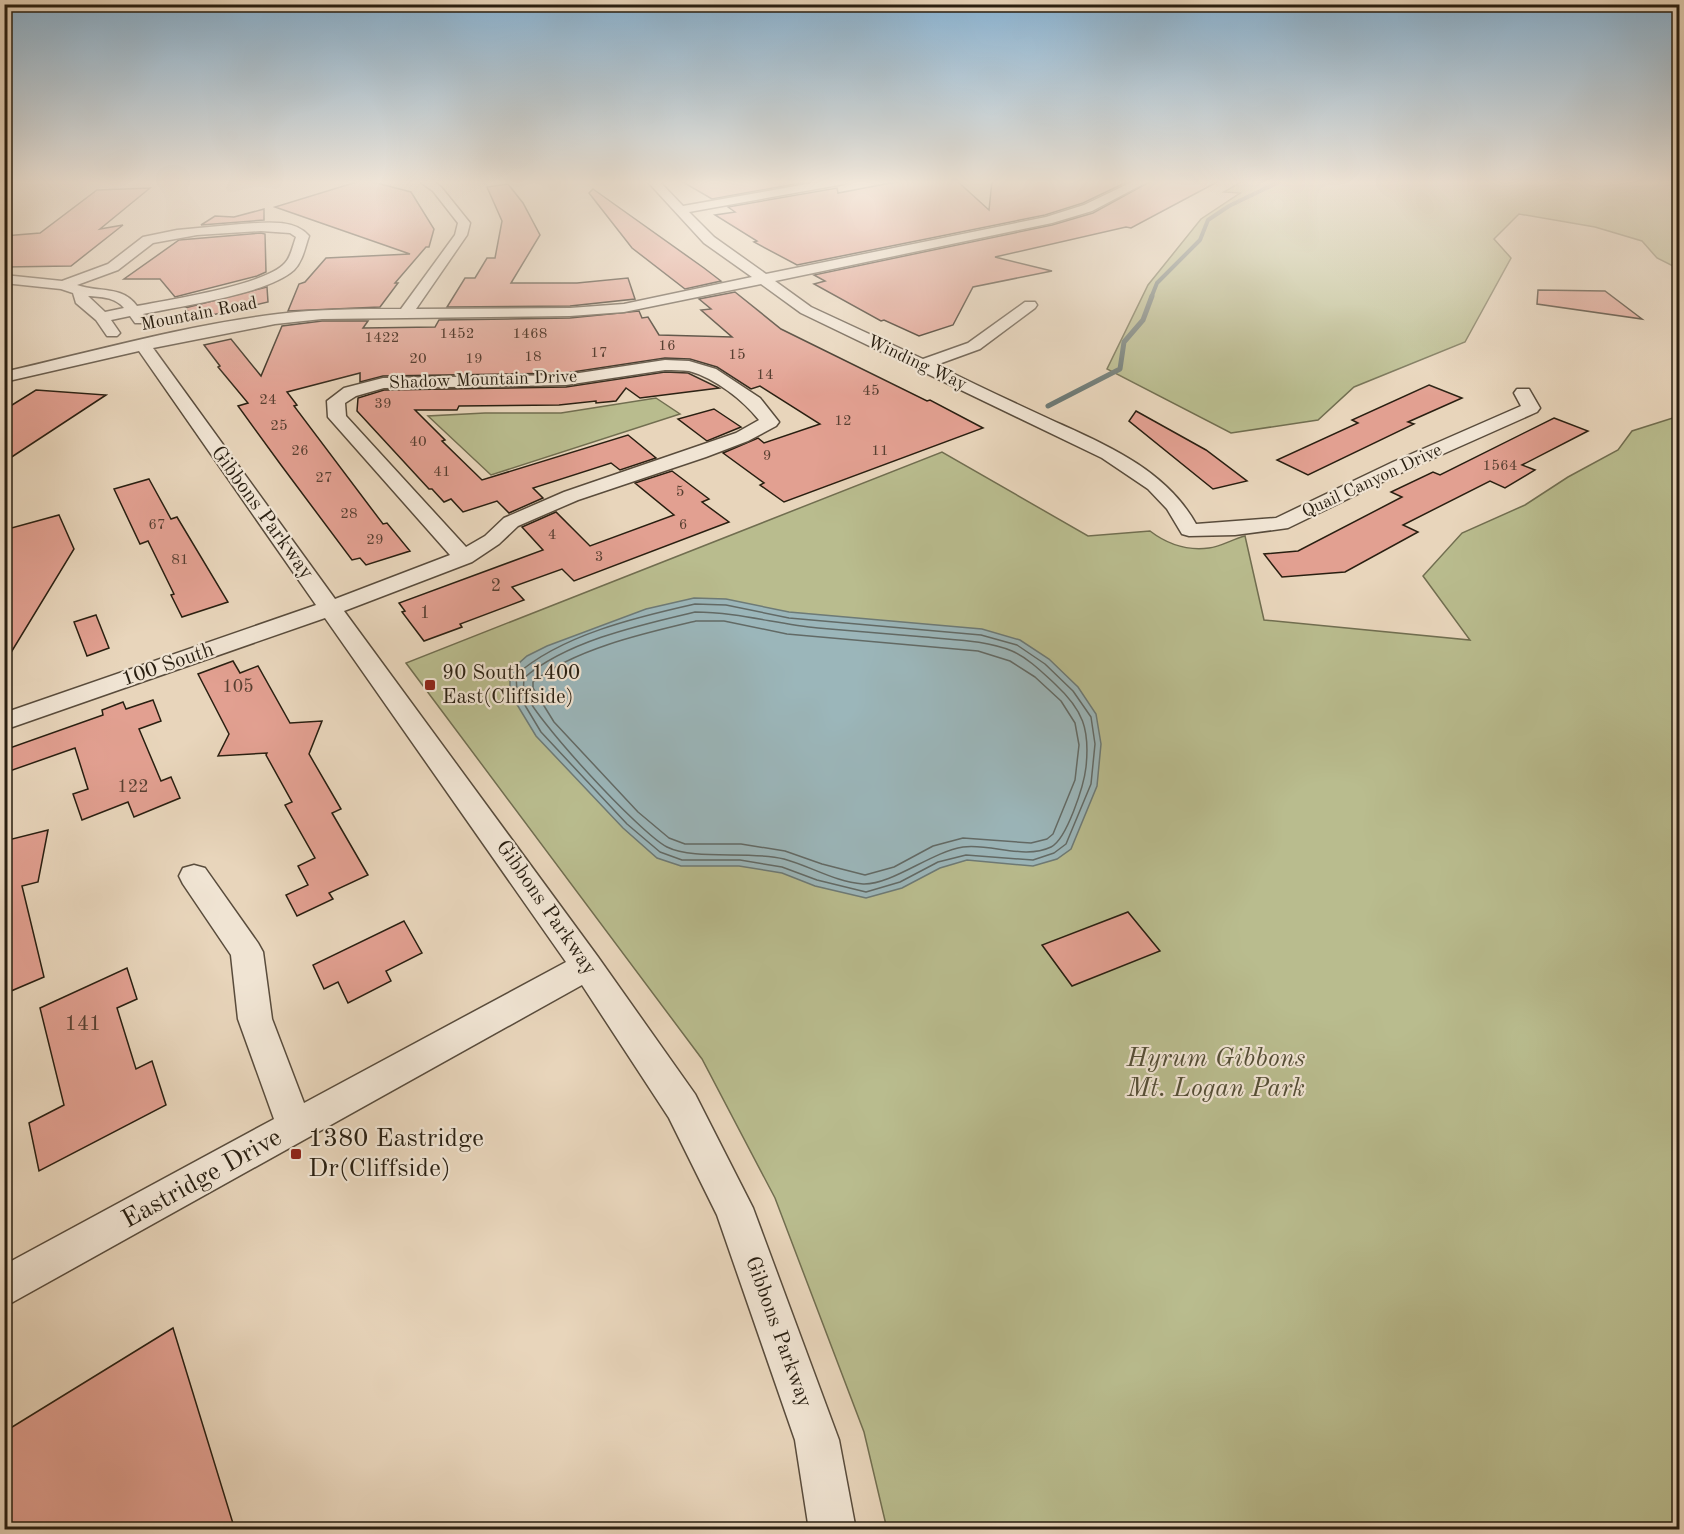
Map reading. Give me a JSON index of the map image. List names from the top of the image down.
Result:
{
  "streets": {
    "street": [
      "Mountain Road",
      "Winding Way",
      "Shadow Mountain Drive",
      "Quail Canyon Drive",
      "Gibbons Parkway",
      "100 South",
      "Eastridge Drive"
    ]
  },
  "crossings": [
    ["Mountain Road", "Winding Way"],
    ["Mountain Road", "Gibbons Parkway"],
    ["Winding Way", "Quail Canyon Drive"],
    ["Shadow Mountain Drive", "Gibbons Parkway"],
    ["Shadow Mountain Drive", "100 South"],
    ["Gibbons Parkway", "100 South"],
    ["Gibbons Parkway", "Eastridge Drive"]
  ],
  "parks": ["Hyrum Gibbons Mt. Logan Park"],
  "places": {
    "transit": ["90 South 1400 East(Cliffside)", "1380 Eastridge Dr(Cliffside)"]
  },
  "house_numbers": [
    "1452",
    "1468",
    "1422",
    "16",
    "17",
    "15",
    "18",
    "20",
    "19",
    "14",
    "45",
    "24",
    "39",
    "12",
    "25",
    "40",
    "26",
    "11",
    "9",
    "1564",
    "41",
    "27",
    "5",
    "28",
    "67",
    "6",
    "4",
    "29",
    "3",
    "81",
    "2",
    "1",
    "105",
    "122",
    "141"
  ]
}
